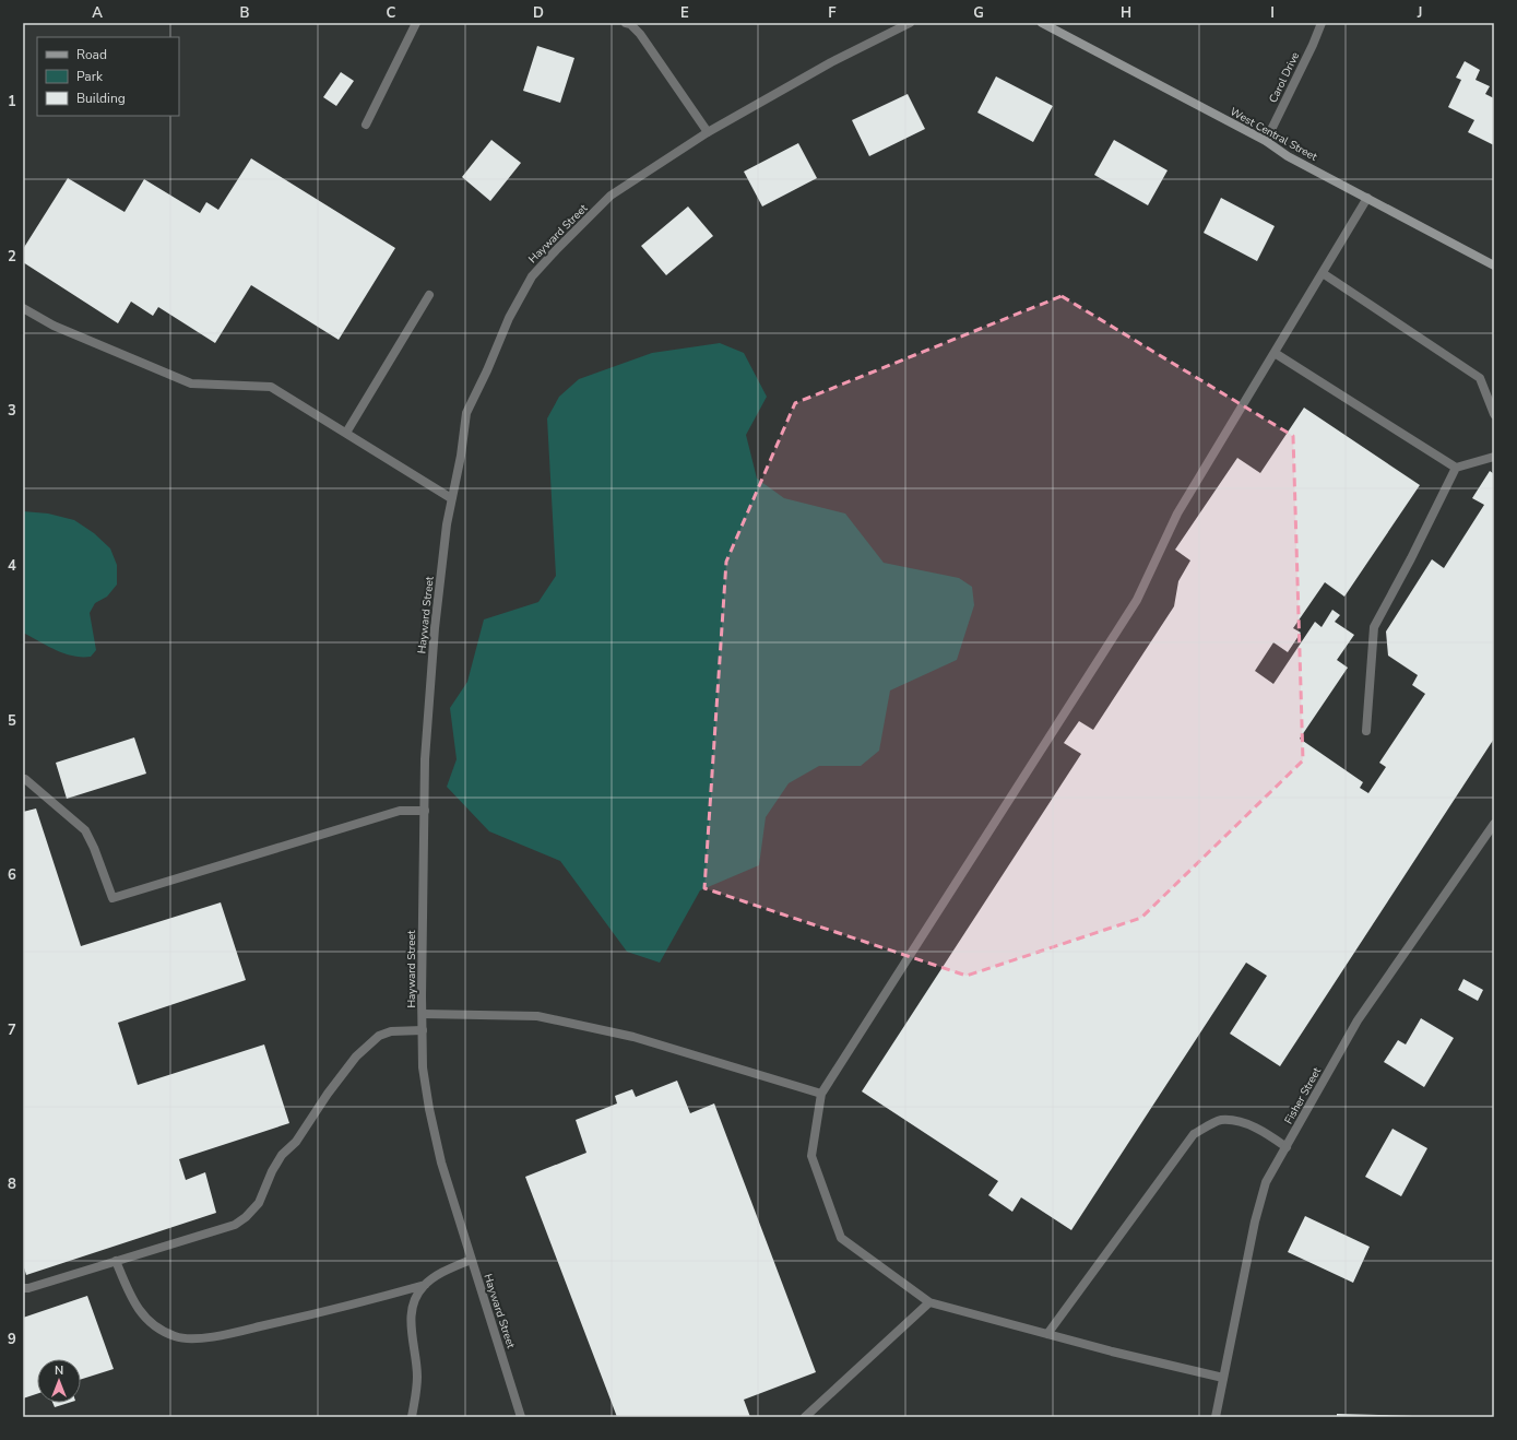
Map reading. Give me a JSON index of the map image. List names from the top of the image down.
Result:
{
  "streets": {
    "main road": ["West Central Street"],
    "street": ["Carol Drive", "Hayward Street", "Fisher Street"]
  },
  "crossings": [
    ["Carol Drive", "West Central Street"]
  ],
  "legend": ["Road", "Park", "Building"],
  "north": "top",
  "grid": {
    "columns": [
      "A",
      "B",
      "C",
      "D",
      "E",
      "F",
      "G",
      "H",
      "I",
      "J"
    ],
    "rows": [
      "1",
      "2",
      "3",
      "4",
      "5",
      "6",
      "7",
      "8",
      "9"
    ]
  }
}
